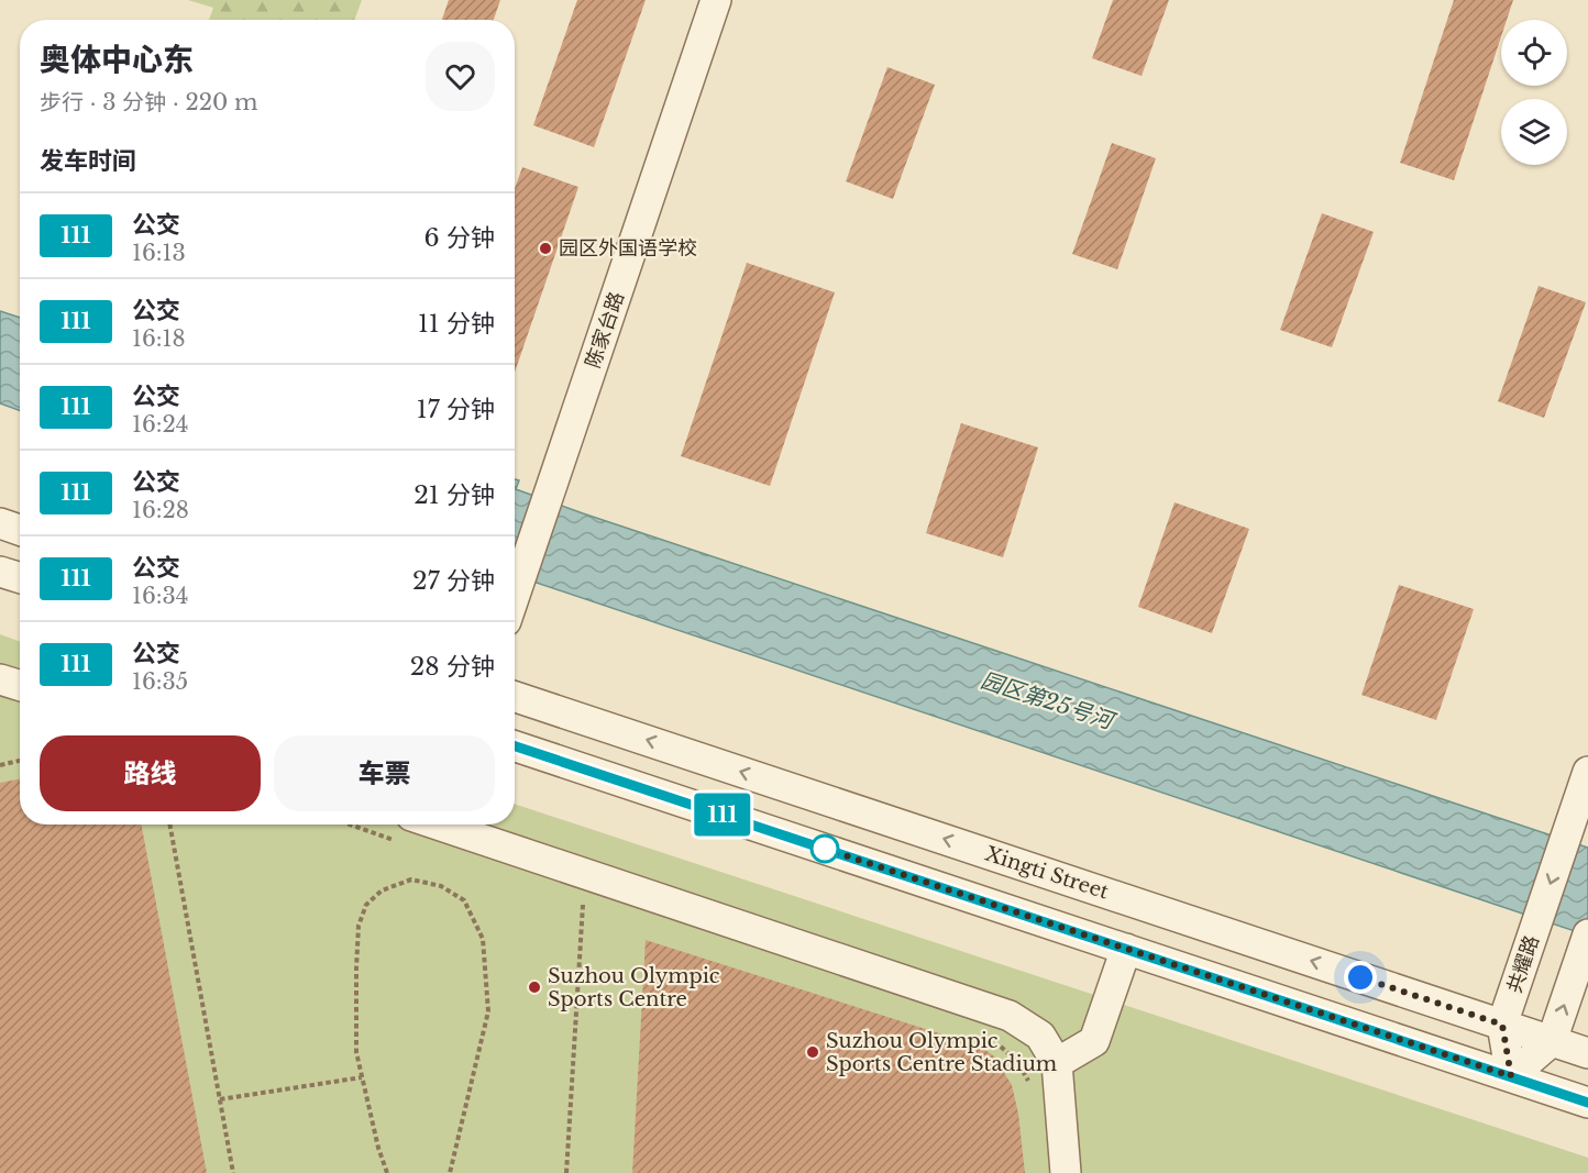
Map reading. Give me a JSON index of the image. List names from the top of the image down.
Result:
{
  "streets": {
    "street": ["陈家台路", "Xingti Street", "共耀路"]
  },
  "crossings": [
    ["Xingti Street", "共耀路"]
  ],
  "water": ["园区第25号河"],
  "places": ["园区外国语学校", "Suzhou Olympic Sports Centre", "Suzhou Olympic Sports Centre Stadium"],
  "lines": ["bus line 111"],
  "page": {
    "on_map": "111",
    "heading": [
      ["奥体中心东", "步行 · 3 分钟 · 220 m"],
      "发车时间"
    ],
    "list": [
      {
        "mark": "111",
        "name": "公交",
        "note": "16:13",
        "value": "6 分钟"
      },
      {
        "mark": "111",
        "name": "公交",
        "note": "16:18",
        "value": "11 分钟"
      },
      {
        "mark": "111",
        "name": "公交",
        "note": "16:24",
        "value": "17 分钟"
      },
      {
        "mark": "111",
        "name": "公交",
        "note": "16:28",
        "value": "21 分钟"
      },
      {
        "mark": "111",
        "name": "公交",
        "note": "16:34",
        "value": "27 分钟"
      },
      {
        "mark": "111",
        "name": "公交",
        "note": "16:35",
        "value": "28 分钟"
      }
    ],
    "buttons": ["路线", "车票"]
  }
}
